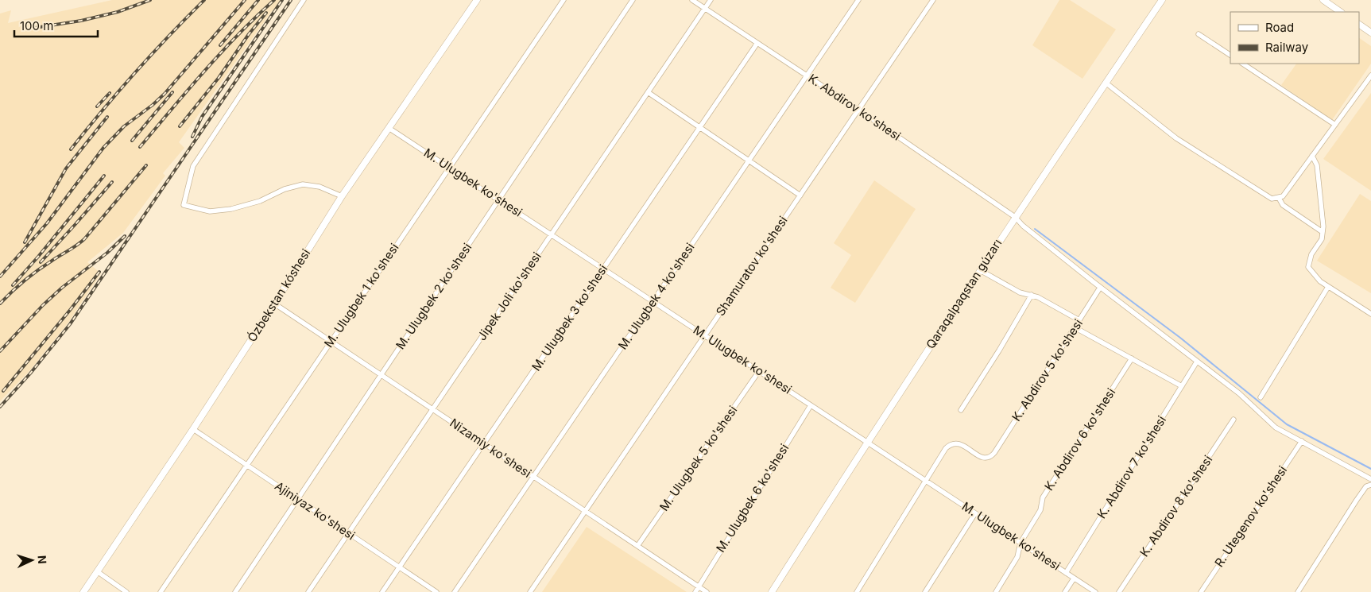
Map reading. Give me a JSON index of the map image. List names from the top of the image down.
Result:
{
  "streets": {
    "street": [
      "K. Abdirov ko'shesi",
      "M. Ulugbek ko'shesi",
      "Shamuratov ko'shesi",
      "Qaraqalpaqstan gúzarı",
      "Ózbekstan kóshesi",
      "M. Ulugbek 1 ko'shesi",
      "M. Ulugbek 2 ko'shesi",
      "Jipek Joli ko'shesi",
      "M. Ulugbek 4 ko'shesi",
      "M. Ulugbek 3 ko'shesi",
      "K. Abdirov 5 ko'shesi",
      "K. Abdirov 6 ko'shesi",
      "Nizamiy ko'shesi",
      "M. Ulugbek 5 ko'shesi",
      "K. Abdirov 7 ko'shesi",
      "M. Ulugbek 6 ko'shesi",
      "K. Abdirov 8 ko'shesi",
      "Ajiniyaz ko'shesi",
      "R. Utegenov ko'shesi"
    ]
  },
  "crossings": [
    ["K. Abdirov ko'shesi", "Shamuratov ko'shesi"],
    ["K. Abdirov ko'shesi", "Qaraqalpaqstan gúzarı"],
    ["K. Abdirov ko'shesi", "Jipek Joli ko'shesi"],
    ["K. Abdirov ko'shesi", "M. Ulugbek 4 ko'shesi"],
    ["K. Abdirov ko'shesi", "M. Ulugbek 3 ko'shesi"],
    ["K. Abdirov ko'shesi", "K. Abdirov 5 ko'shesi"],
    ["K. Abdirov ko'shesi", "K. Abdirov 7 ko'shesi"],
    ["K. Abdirov ko'shesi", "R. Utegenov ko'shesi"],
    ["M. Ulugbek ko'shesi", "Shamuratov ko'shesi"],
    ["M. Ulugbek ko'shesi", "Qaraqalpaqstan gúzarı"],
    ["M. Ulugbek ko'shesi", "Ózbekstan kóshesi"],
    ["M. Ulugbek ko'shesi", "M. Ulugbek 1 ko'shesi"],
    ["M. Ulugbek ko'shesi", "M. Ulugbek 2 ko'shesi"],
    ["M. Ulugbek ko'shesi", "Jipek Joli ko'shesi"],
    ["M. Ulugbek ko'shesi", "M. Ulugbek 4 ko'shesi"],
    ["M. Ulugbek ko'shesi", "M. Ulugbek 3 ko'shesi"],
    ["M. Ulugbek ko'shesi", "K. Abdirov 5 ko'shesi"],
    ["M. Ulugbek ko'shesi", "K. Abdirov 6 ko'shesi"],
    ["M. Ulugbek ko'shesi", "M. Ulugbek 5 ko'shesi"],
    ["M. Ulugbek ko'shesi", "K. Abdirov 7 ko'shesi"],
    ["M. Ulugbek ko'shesi", "M. Ulugbek 6 ko'shesi"],
    ["Shamuratov ko'shesi", "Nizamiy ko'shesi"],
    ["Ózbekstan kóshesi", "Nizamiy ko'shesi"],
    ["Ózbekstan kóshesi", "Ajiniyaz ko'shesi"],
    ["M. Ulugbek 1 ko'shesi", "Nizamiy ko'shesi"],
    ["M. Ulugbek 1 ko'shesi", "Ajiniyaz ko'shesi"],
    ["M. Ulugbek 2 ko'shesi", "Nizamiy ko'shesi"],
    ["M. Ulugbek 2 ko'shesi", "Ajiniyaz ko'shesi"],
    ["Jipek Joli ko'shesi", "Nizamiy ko'shesi"],
    ["Jipek Joli ko'shesi", "Ajiniyaz ko'shesi"],
    ["M. Ulugbek 4 ko'shesi", "Nizamiy ko'shesi"],
    ["M. Ulugbek 3 ko'shesi", "Nizamiy ko'shesi"],
    ["M. Ulugbek 3 ko'shesi", "Ajiniyaz ko'shesi"],
    ["Nizamiy ko'shesi", "M. Ulugbek 5 ko'shesi"],
    ["Nizamiy ko'shesi", "M. Ulugbek 6 ko'shesi"]
  ],
  "legend": ["Road", "Railway"],
  "scale_bar": "100 m",
  "north": "right"
}
